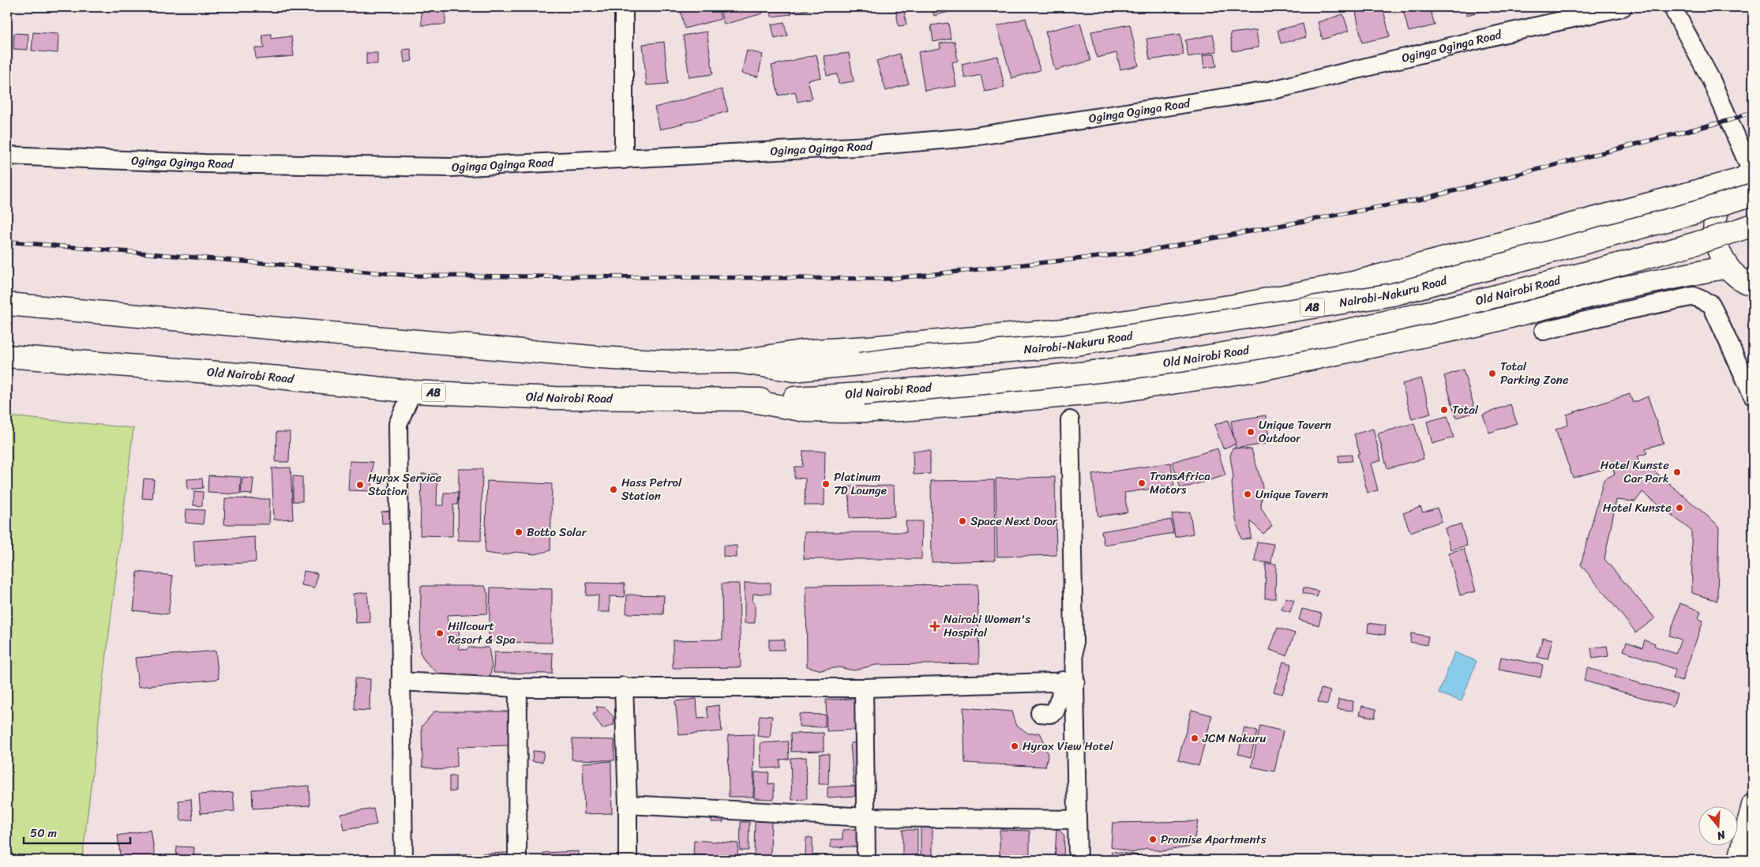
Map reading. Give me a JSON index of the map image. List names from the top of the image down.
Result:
{
  "streets": {
    "highway": ["Old Nairobi Road", "Nairobi-Nakuru Road", "A8"],
    "street": ["Oginga Oginga Road"]
  },
  "crossings": [
    ["Nairobi-Nakuru Road", "A8"]
  ],
  "places": {
    "other": [
      "Total Parking Zone",
      "Total",
      "Unique Tavern Outdoor",
      "Hotel Kunste Car Park",
      "TransAfrica Motors",
      "Platinum 7D Lounge",
      "Hyrax Service Station",
      "Hass Petrol Station",
      "Unique Tavern",
      "Hotel Kunste",
      "Space Next Door",
      "Botto Solar",
      "Hillcourt Resort & Spa",
      "JCM Nakuru",
      "Hyrax View Hotel",
      "Promise Apartments"
    ],
    "health": ["Nairobi Women's Hospital"]
  },
  "scale_bar": "50 m",
  "north": "bottom"
}
